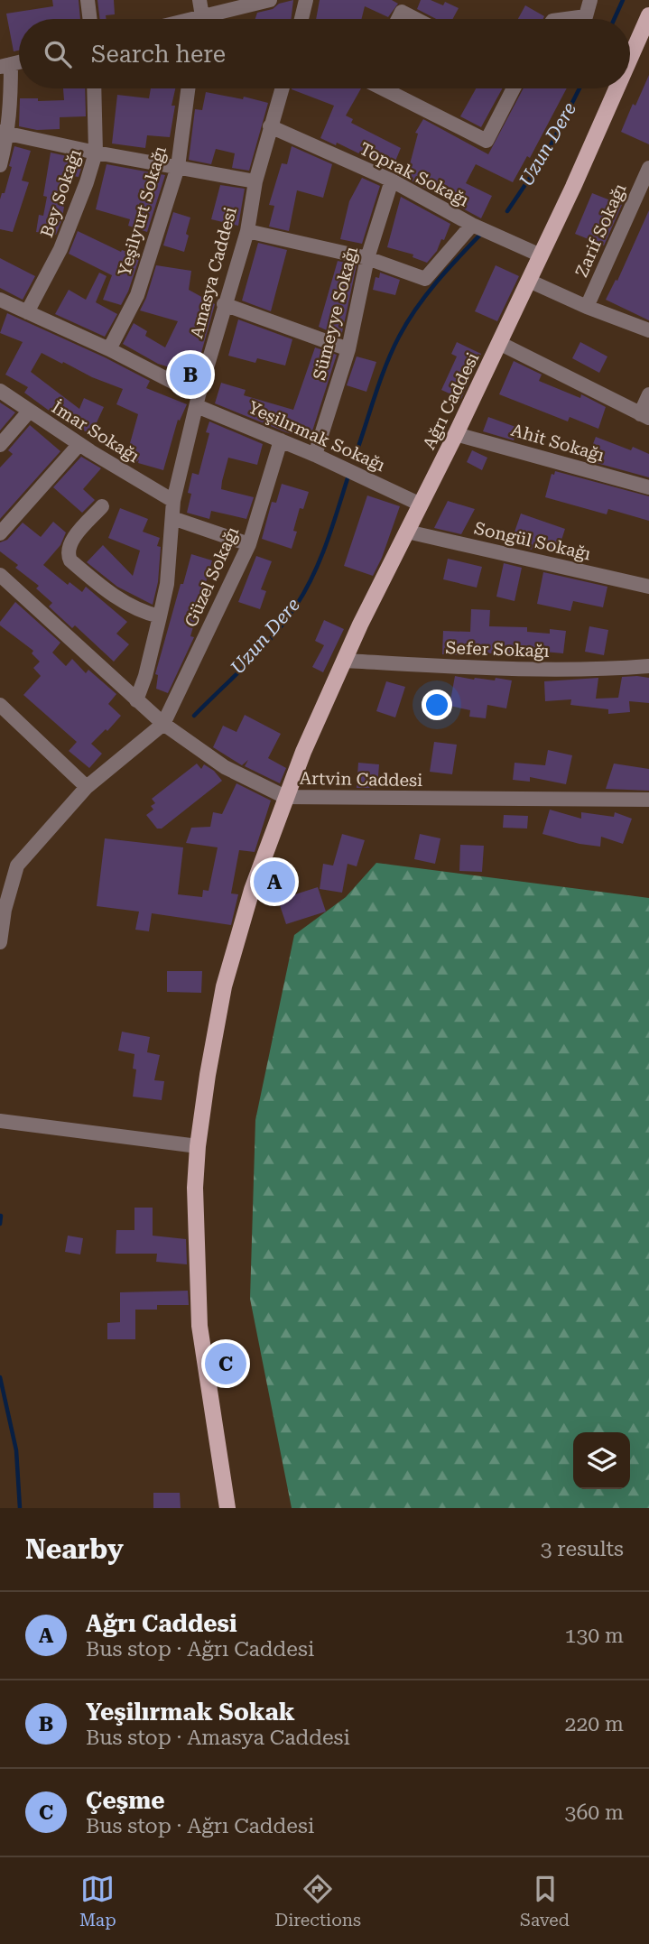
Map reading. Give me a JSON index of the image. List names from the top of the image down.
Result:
{
  "streets": {
    "main road": ["Ağrı Caddesi"],
    "street": [
      "Toprak Sokağı",
      "Bey Sokağı",
      "Yeşilyurt Sokağı",
      "Zarif Sokağı",
      "Amasya Caddesi",
      "Sümeyye Sokağı",
      "İmar Sokağı",
      "Yeşilırmak Sokağı",
      "Ahit Sokağı",
      "Songül Sokağı",
      "Güzel Sokağı",
      "Sefer Sokağı",
      "Artvin Caddesi"
    ]
  },
  "crossings": [
    ["Toprak Sokağı", "Amasya Caddesi"],
    ["Toprak Sokağı", "Sümeyye Sokağı"],
    ["Toprak Sokağı", "Ağrı Caddesi"],
    ["Bey Sokağı", "Yeşilırmak Sokağı"],
    ["Yeşilyurt Sokağı", "Yeşilırmak Sokağı"],
    ["Amasya Caddesi", "İmar Sokağı"],
    ["Amasya Caddesi", "Yeşilırmak Sokağı"],
    ["Amasya Caddesi", "Artvin Caddesi"],
    ["Sümeyye Sokağı", "Yeşilırmak Sokağı"],
    ["Ağrı Caddesi", "Yeşilırmak Sokağı"],
    ["Ağrı Caddesi", "Ahit Sokağı"],
    ["Ağrı Caddesi", "Songül Sokağı"],
    ["Ağrı Caddesi", "Sefer Sokağı"],
    ["Ağrı Caddesi", "Artvin Caddesi"],
    ["Yeşilırmak Sokağı", "Güzel Sokağı"],
    ["Güzel Sokağı", "Artvin Caddesi"]
  ],
  "water": ["Uzun Dere"],
  "page": {
    "search": "Search here",
    "pins": ["B", "A", "C"],
    "heading": ["Nearby", "3 results"],
    "list": [
      {
        "mark": "A",
        "name": "Ağrı Caddesi",
        "note": "Bus stop · Ağrı Caddesi",
        "value": "130 m"
      },
      {
        "mark": "B",
        "name": "Yeşilırmak Sokak",
        "note": "Bus stop · Amasya Caddesi",
        "value": "220 m"
      },
      {
        "mark": "C",
        "name": "Çeşme",
        "note": "Bus stop · Ağrı Caddesi",
        "value": "360 m"
      }
    ],
    "nav": ["Map", "Directions", "Saved"]
  }
}
